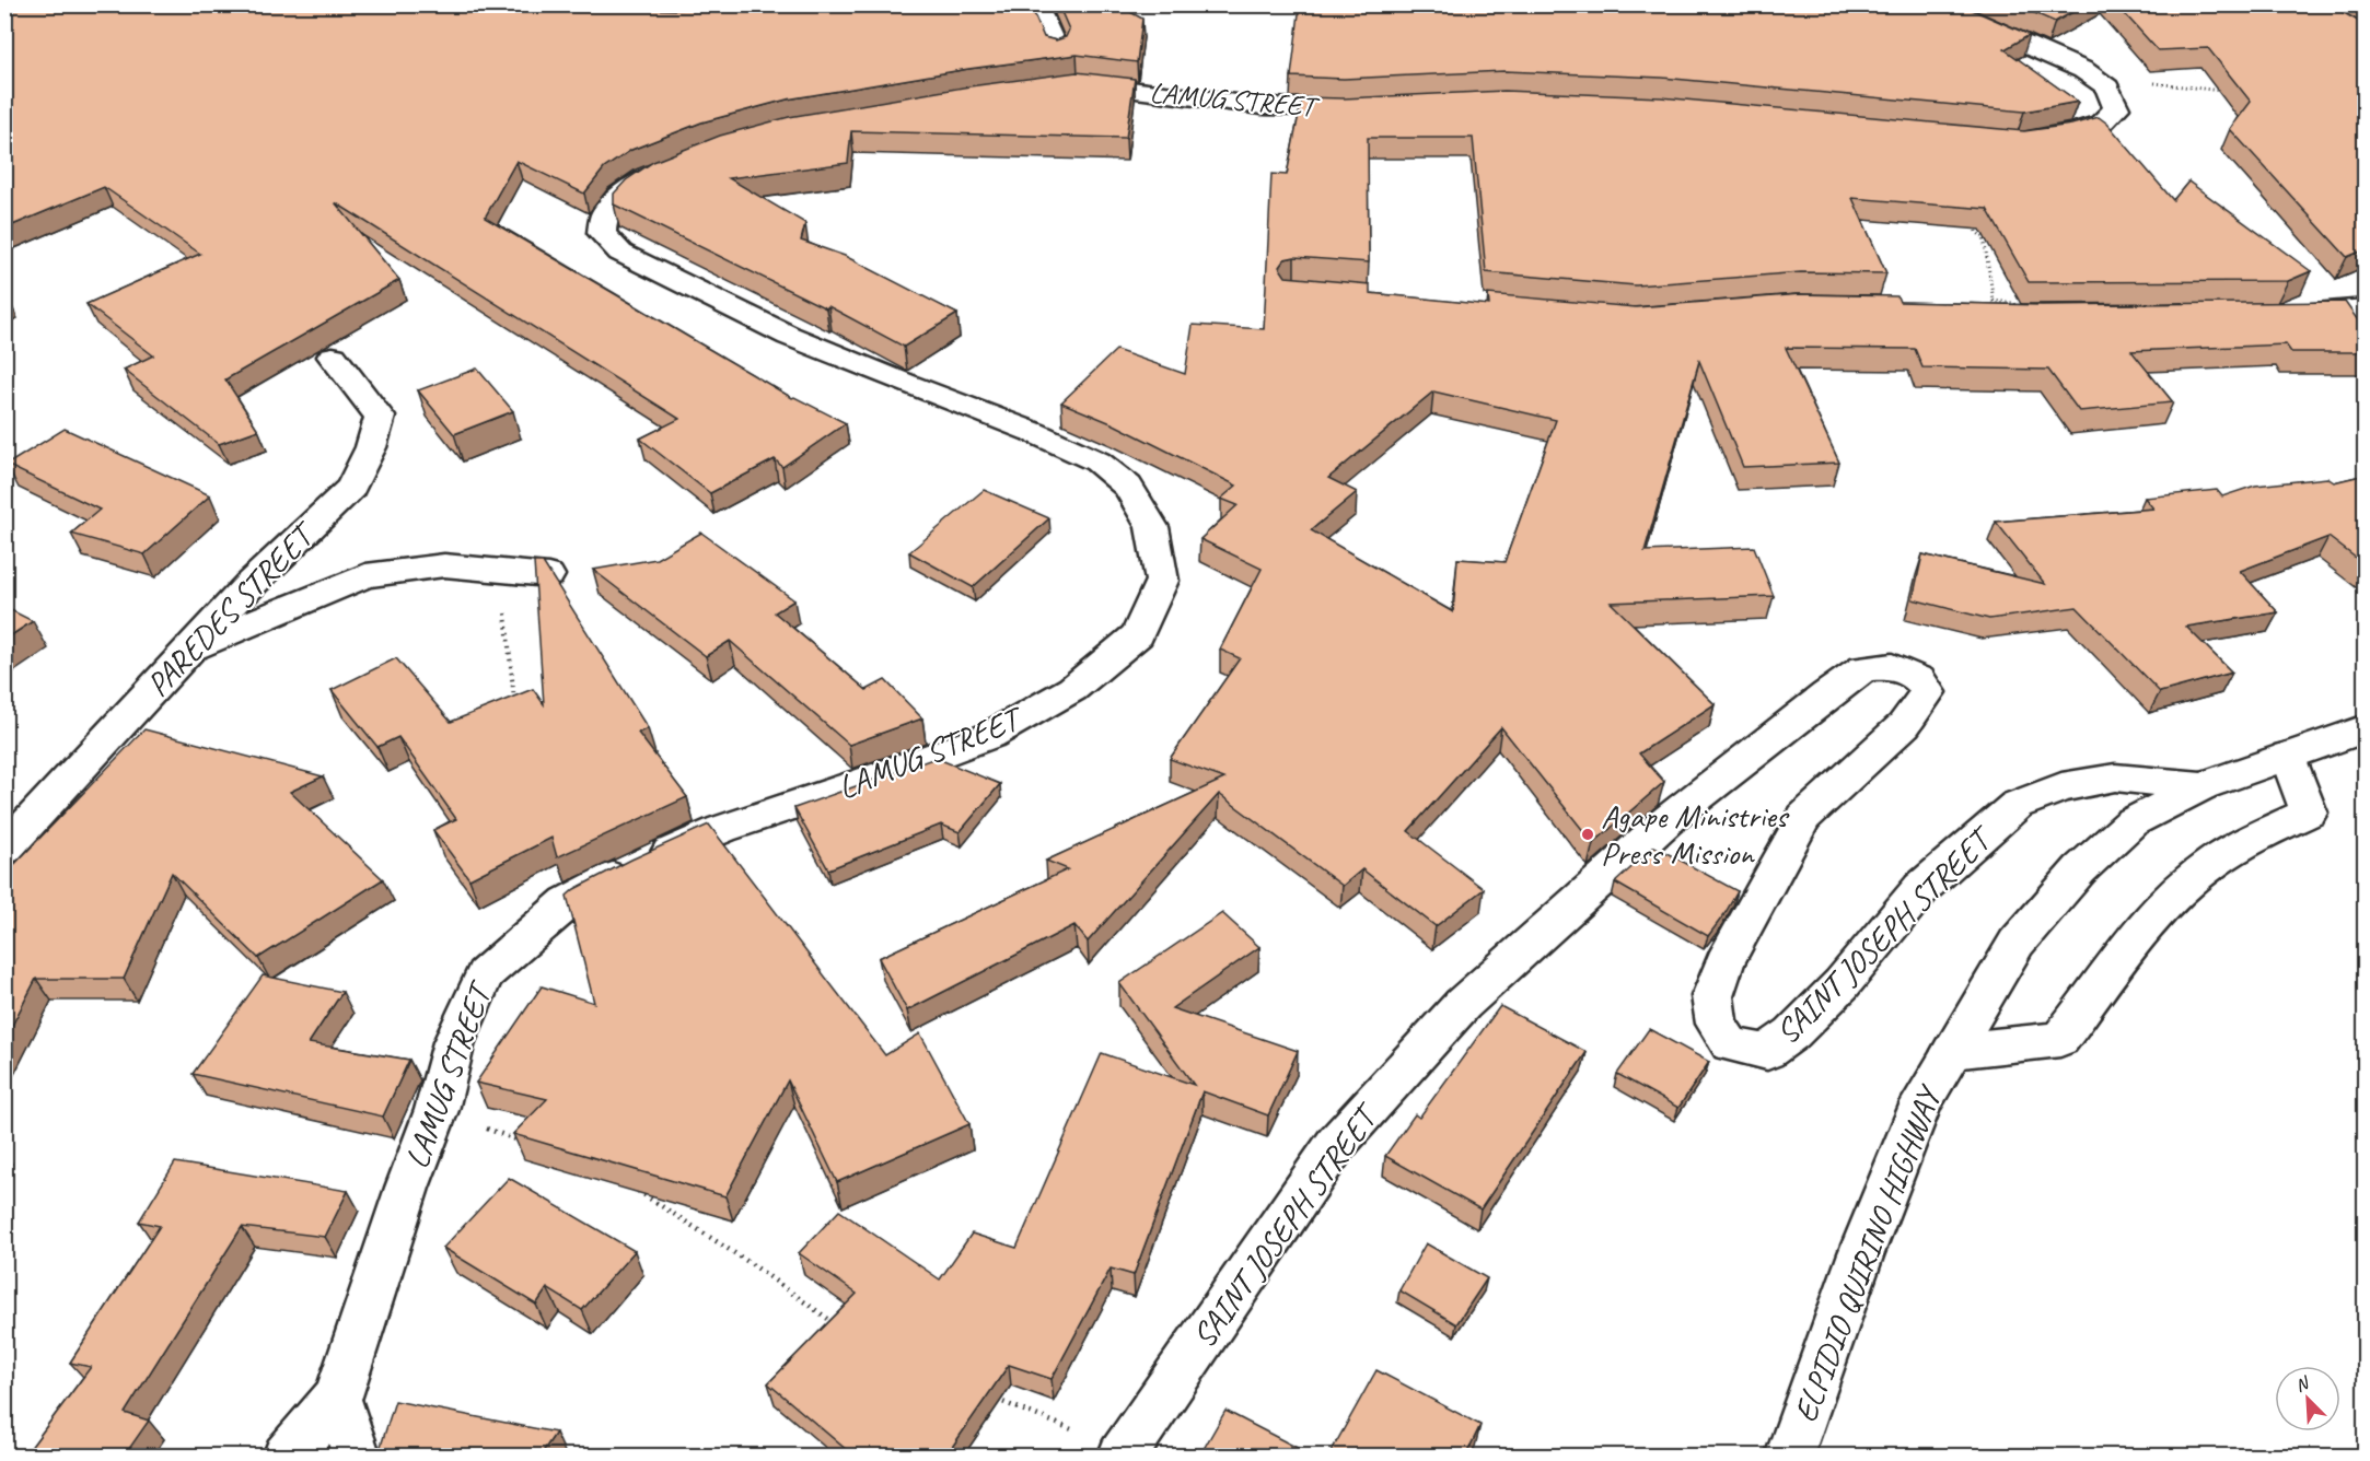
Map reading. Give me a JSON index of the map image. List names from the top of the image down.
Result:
{
  "streets": {
    "main road": [
      "LAMUG STREET",
      "PAREDES STREET",
      "SAINT JOSEPH STREET",
      "ELPIDIO QUIRINO HIGHWAY"
    ]
  },
  "crossings": [
    ["SAINT JOSEPH STREET", "ELPIDIO QUIRINO HIGHWAY"]
  ],
  "places": ["Agape Ministries Press Mission"],
  "north": "top left"
}
